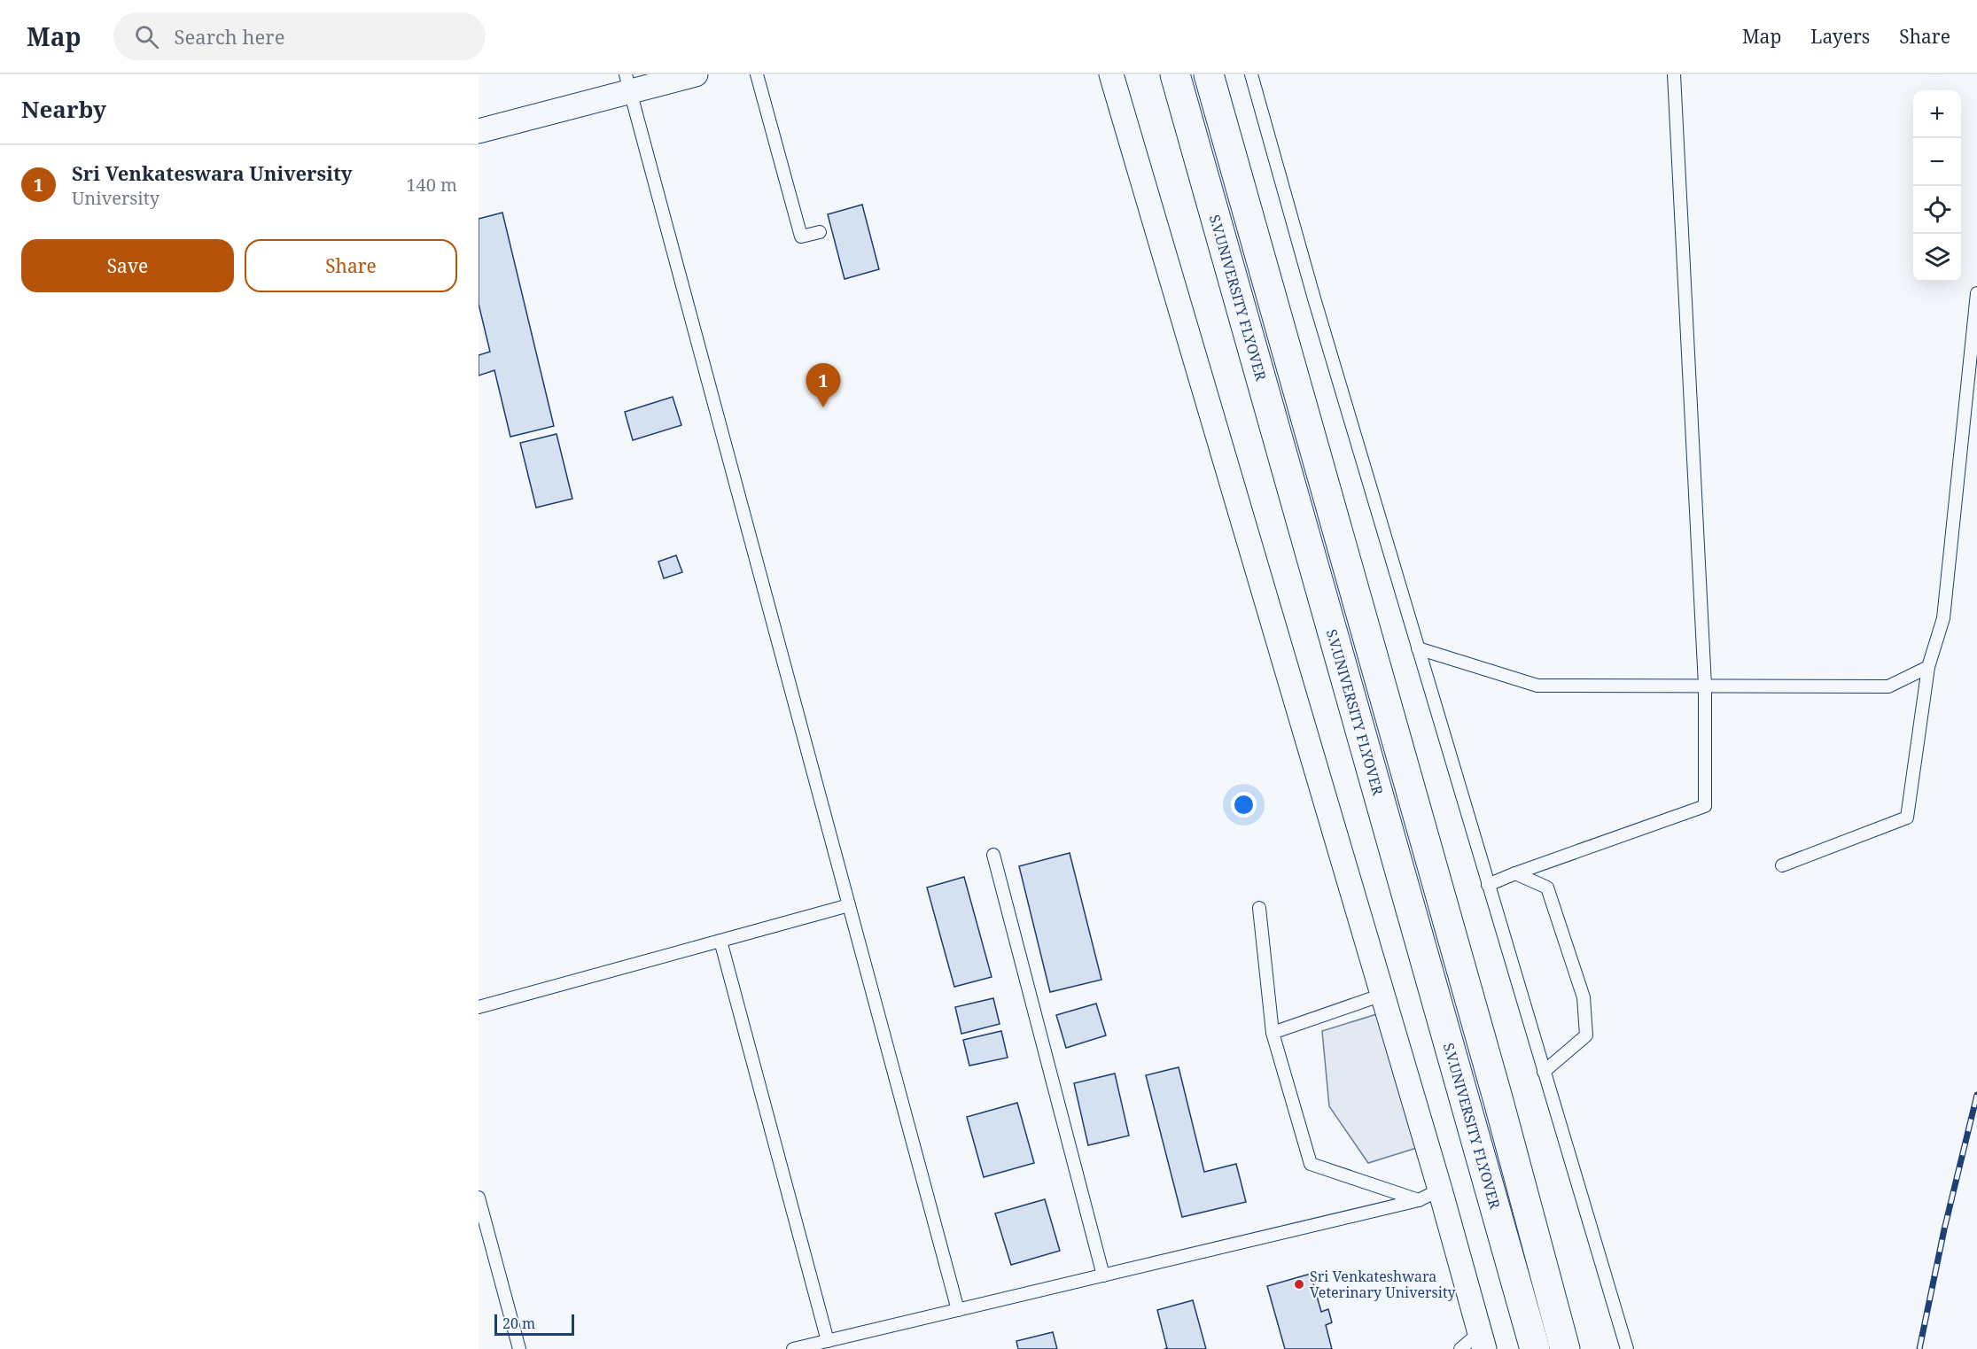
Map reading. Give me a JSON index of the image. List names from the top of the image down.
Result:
{
  "streets": {
    "main road": ["S.V.UNIVERSITY FLYOVER"]
  },
  "places": ["Sri Venkateshwara Veterinary University"],
  "scale_bar": "20 m",
  "page": {
    "header": "Map",
    "search": "Search here",
    "nav": ["Map", "Layers", "Share"],
    "heading": "Nearby",
    "map_buttons": ["+", "−"],
    "list": [
      {
        "mark": "1",
        "name": "Sri Venkateswara University",
        "note": "University",
        "value": "140 m"
      }
    ],
    "buttons": ["Save", "Share"],
    "pins": "1",
    "scale": "20 m"
  }
}
